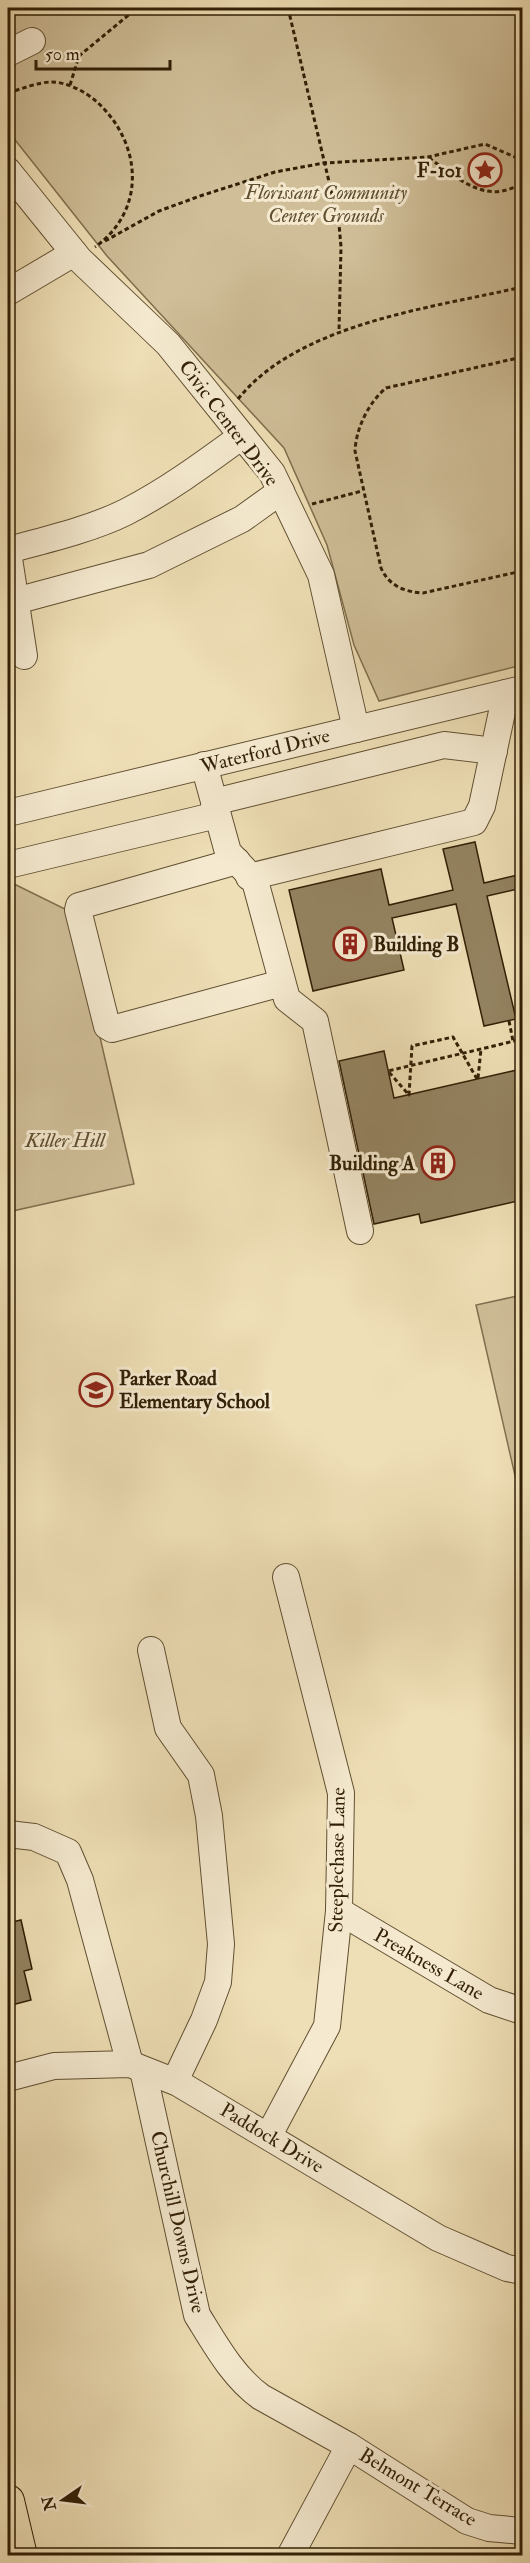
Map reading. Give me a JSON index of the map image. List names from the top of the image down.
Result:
{
  "streets": {
    "street": [
      "Civic Center Drive",
      "Waterford Drive",
      "Steeplechase Lane",
      "Preakness Lane",
      "Paddock Drive",
      "Churchill Downs Drive",
      "Belmont Terrace"
    ]
  },
  "crossings": [
    ["Civic Center Drive", "Waterford Drive"],
    ["Steeplechase Lane", "Preakness Lane"],
    ["Steeplechase Lane", "Paddock Drive"],
    ["Paddock Drive", "Churchill Downs Drive"],
    ["Churchill Downs Drive", "Belmont Terrace"]
  ],
  "parks": ["Florissant Community Center Grounds", "Killer Hill"],
  "places": {
    "place": ["F-101"],
    "building": ["Building B", "Building A"],
    "school or university": ["Parker Road Elementary School"]
  },
  "scale_bar": "50 m",
  "north": "left"
}
